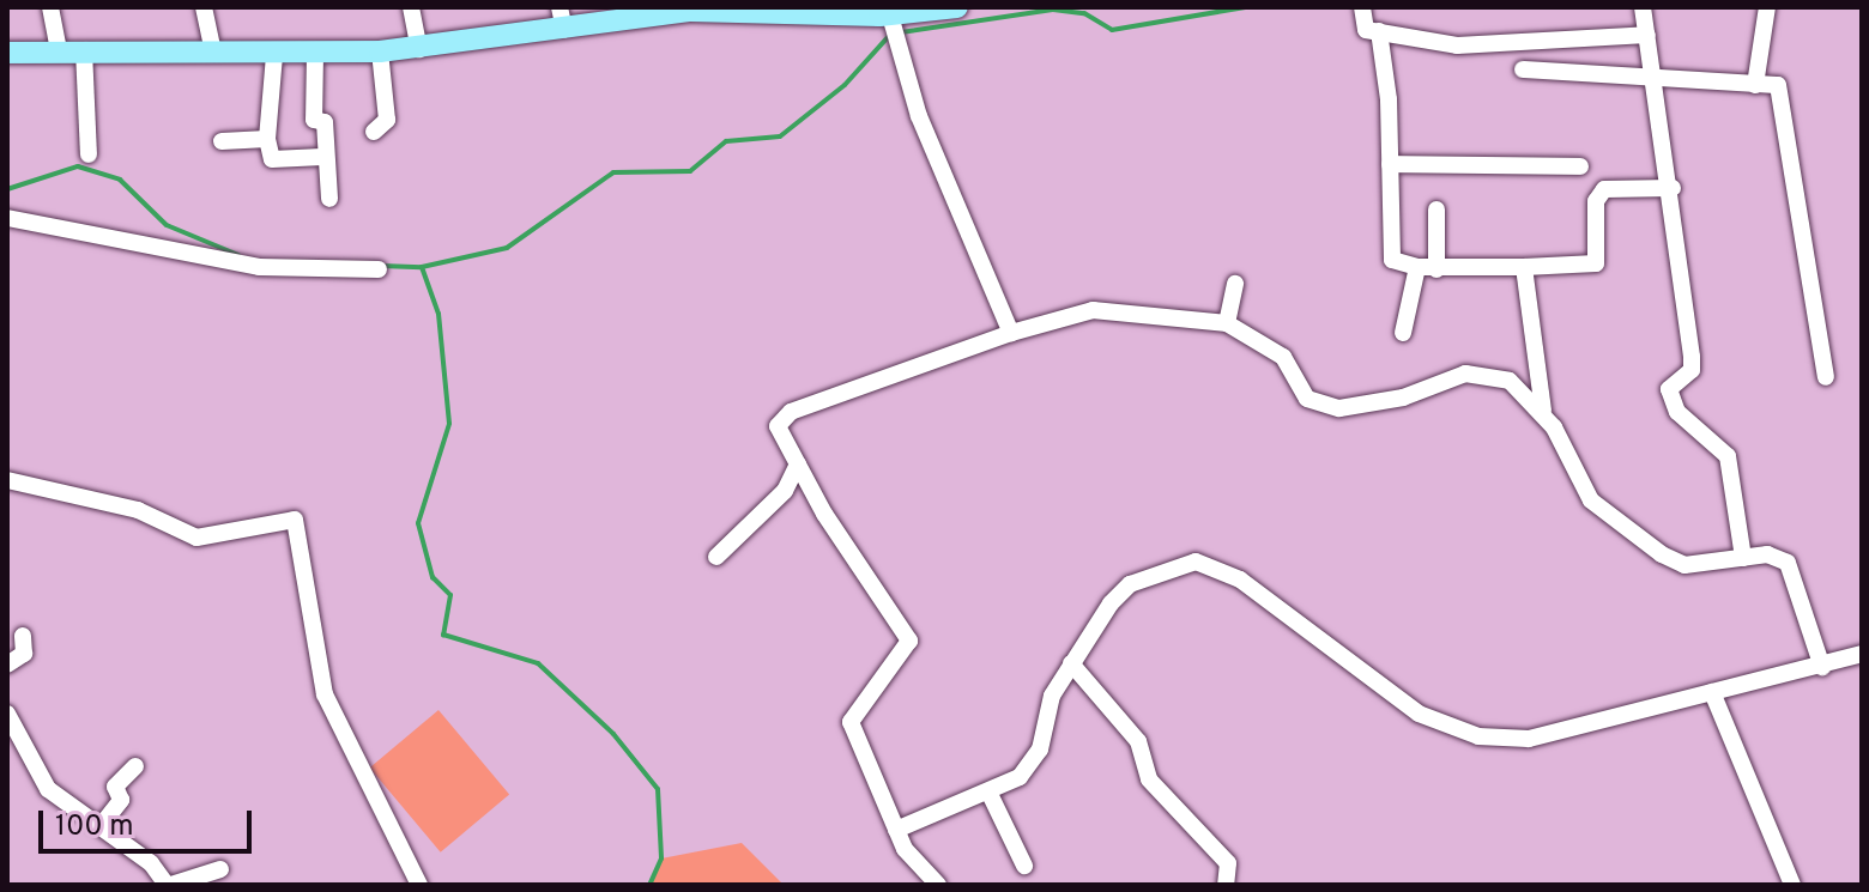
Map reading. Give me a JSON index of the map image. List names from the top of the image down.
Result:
{
  "scale_bar": "100 m"
}
